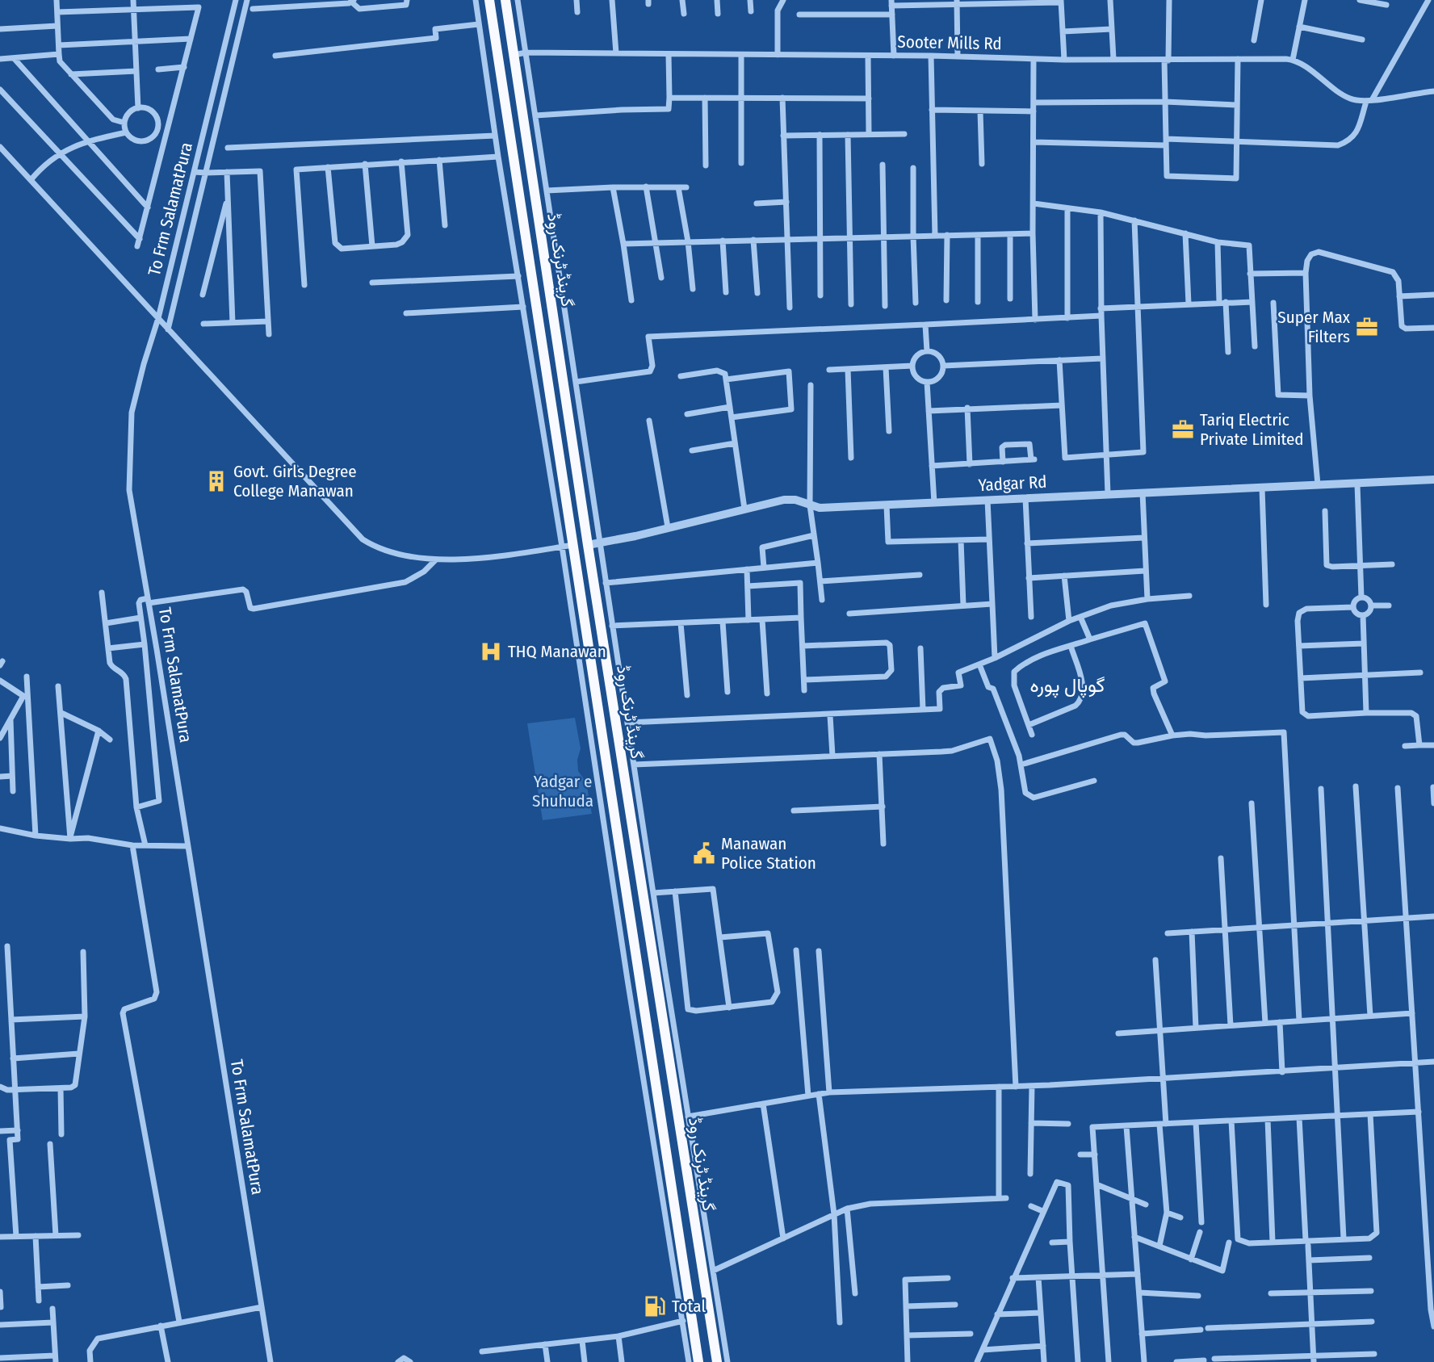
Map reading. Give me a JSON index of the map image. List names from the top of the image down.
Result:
{
  "streets": {
    "highway": ["گرینڈ ٹرنک روڈ"],
    "street": ["Sooter Mills Rd", "To Frm SalamatPura", "Yadgar Rd"]
  },
  "crossings": [
    ["Sooter Mills Rd", "گرینڈ ٹرنک روڈ"],
    ["گرینڈ ٹرنک روڈ", "Yadgar Rd"]
  ],
  "districts": ["گوپال پورہ"],
  "parks": ["Yadgar e Shuhuda"],
  "places": {
    "office": ["Super Max Filters", "Tariq Electric Private Limited"],
    "building": ["Govt. Girls Degree College Manawan"],
    "hospital": ["THQ Manawan"],
    "public building": ["Manawan Police Station"],
    "fuel station": ["Total"]
  }
}
